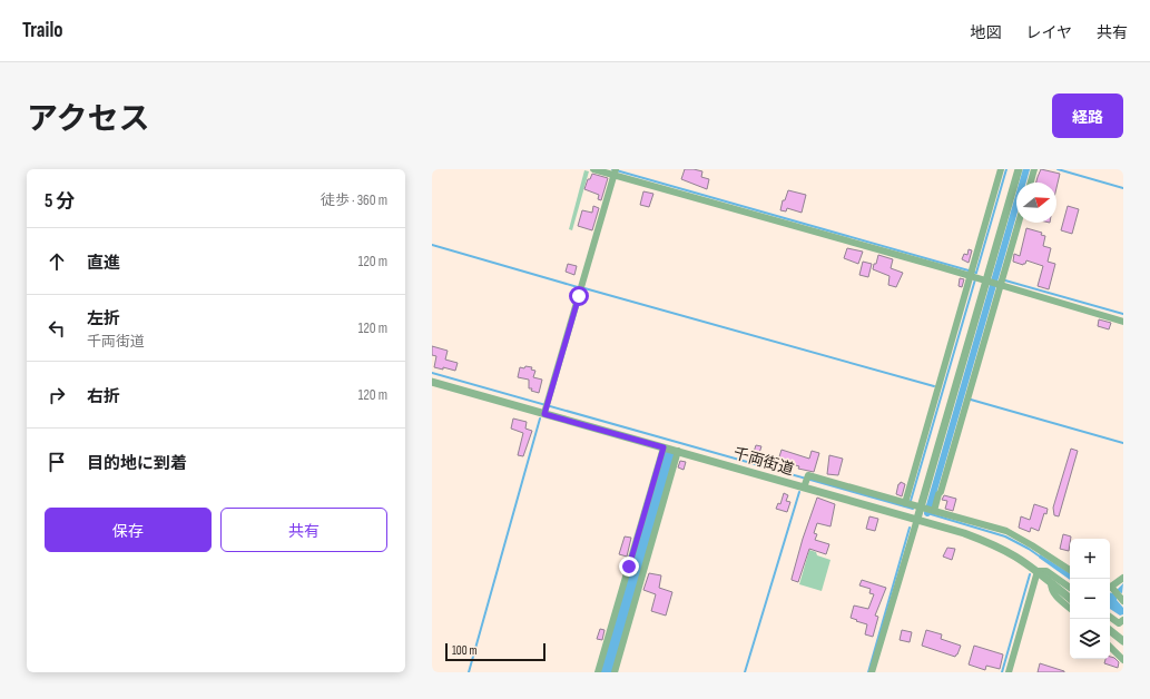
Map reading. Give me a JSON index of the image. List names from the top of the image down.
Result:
{
  "streets": {
    "street": ["千両街道"]
  },
  "scale_bar": "100 m",
  "north": "right",
  "page": {
    "header": "Trailo",
    "nav": ["地図", "レイヤ", "共有"],
    "title": "アクセス",
    "buttons": [
      "経路",
      ["保存", "共有"]
    ],
    "heading": ["5 分", "徒歩 · 360 m"],
    "list": [
      ["直進", "120 m"],
      ["左折", "千両街道", "120 m"],
      ["右折", "120 m"],
      "目的地に到着"
    ],
    "map_buttons": ["+", "−"],
    "scale": "100 m"
  }
}
